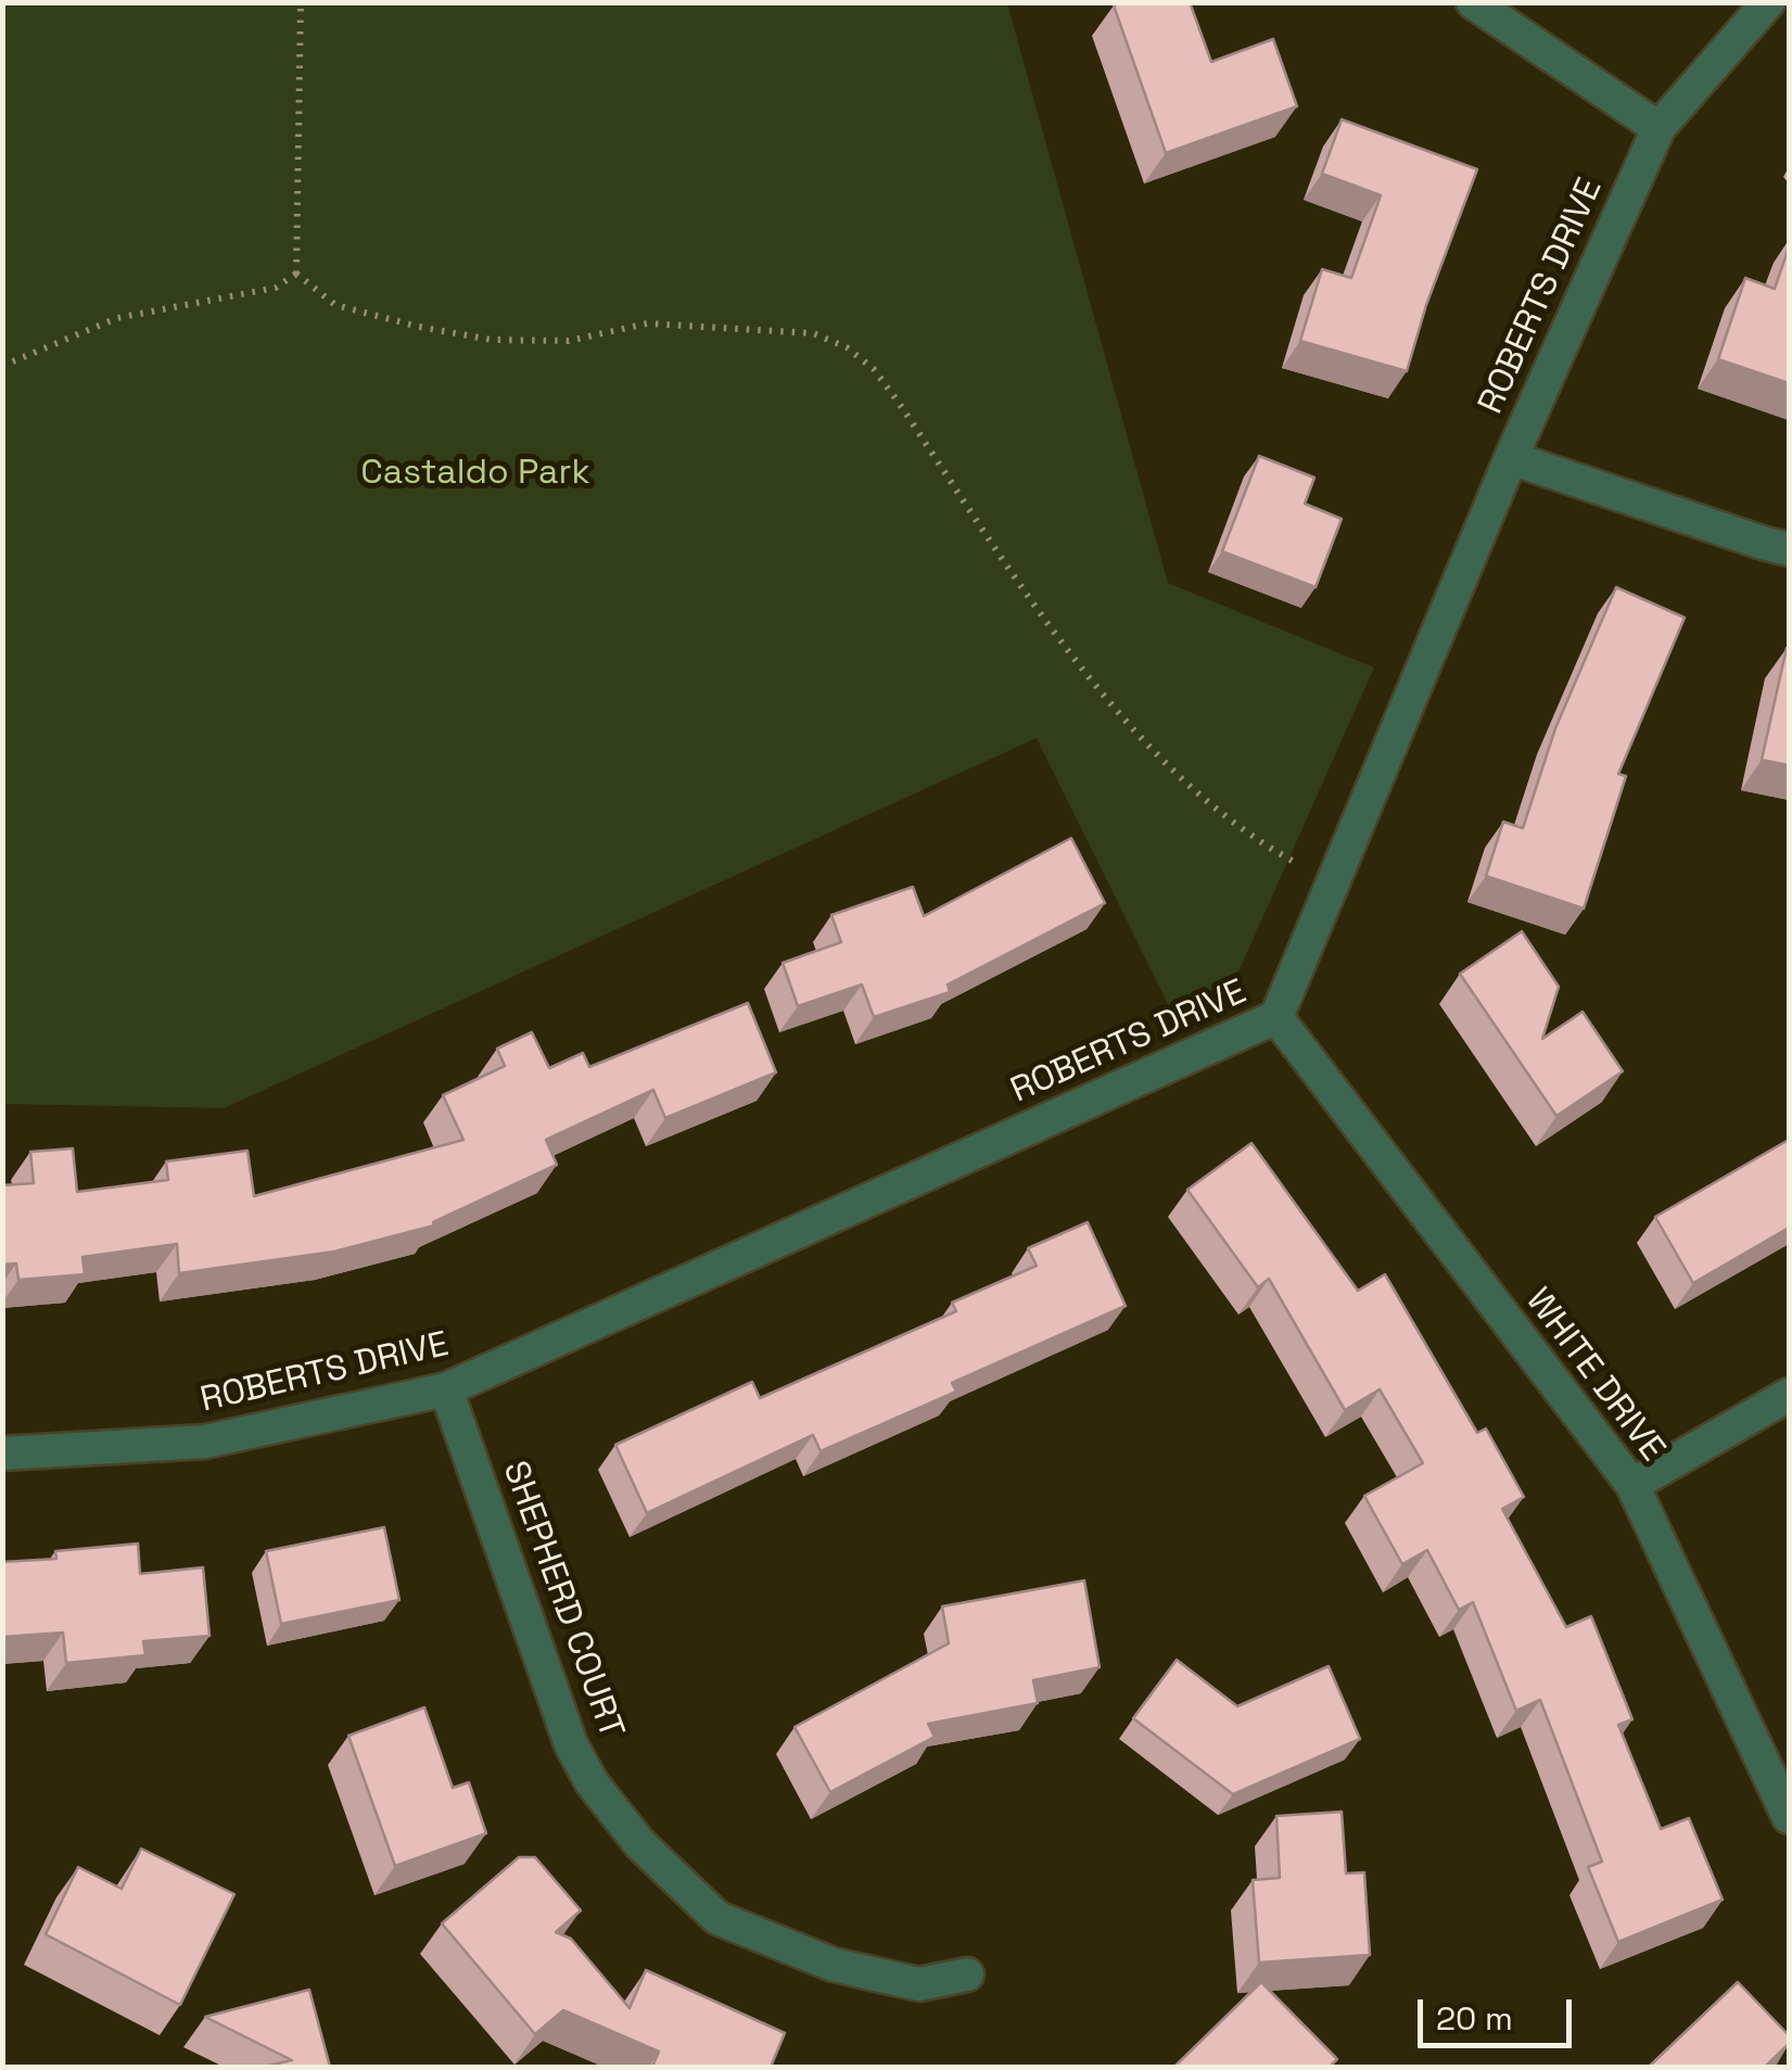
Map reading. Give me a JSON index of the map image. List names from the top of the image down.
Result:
{
  "streets": {
    "street": ["ROBERTS DRIVE", "WHITE DRIVE", "SHEPHERD COURT"]
  },
  "crossings": [
    ["ROBERTS DRIVE", "WHITE DRIVE"],
    ["ROBERTS DRIVE", "SHEPHERD COURT"]
  ],
  "parks": ["Castaldo Park"],
  "scale_bar": "20 m"
}
